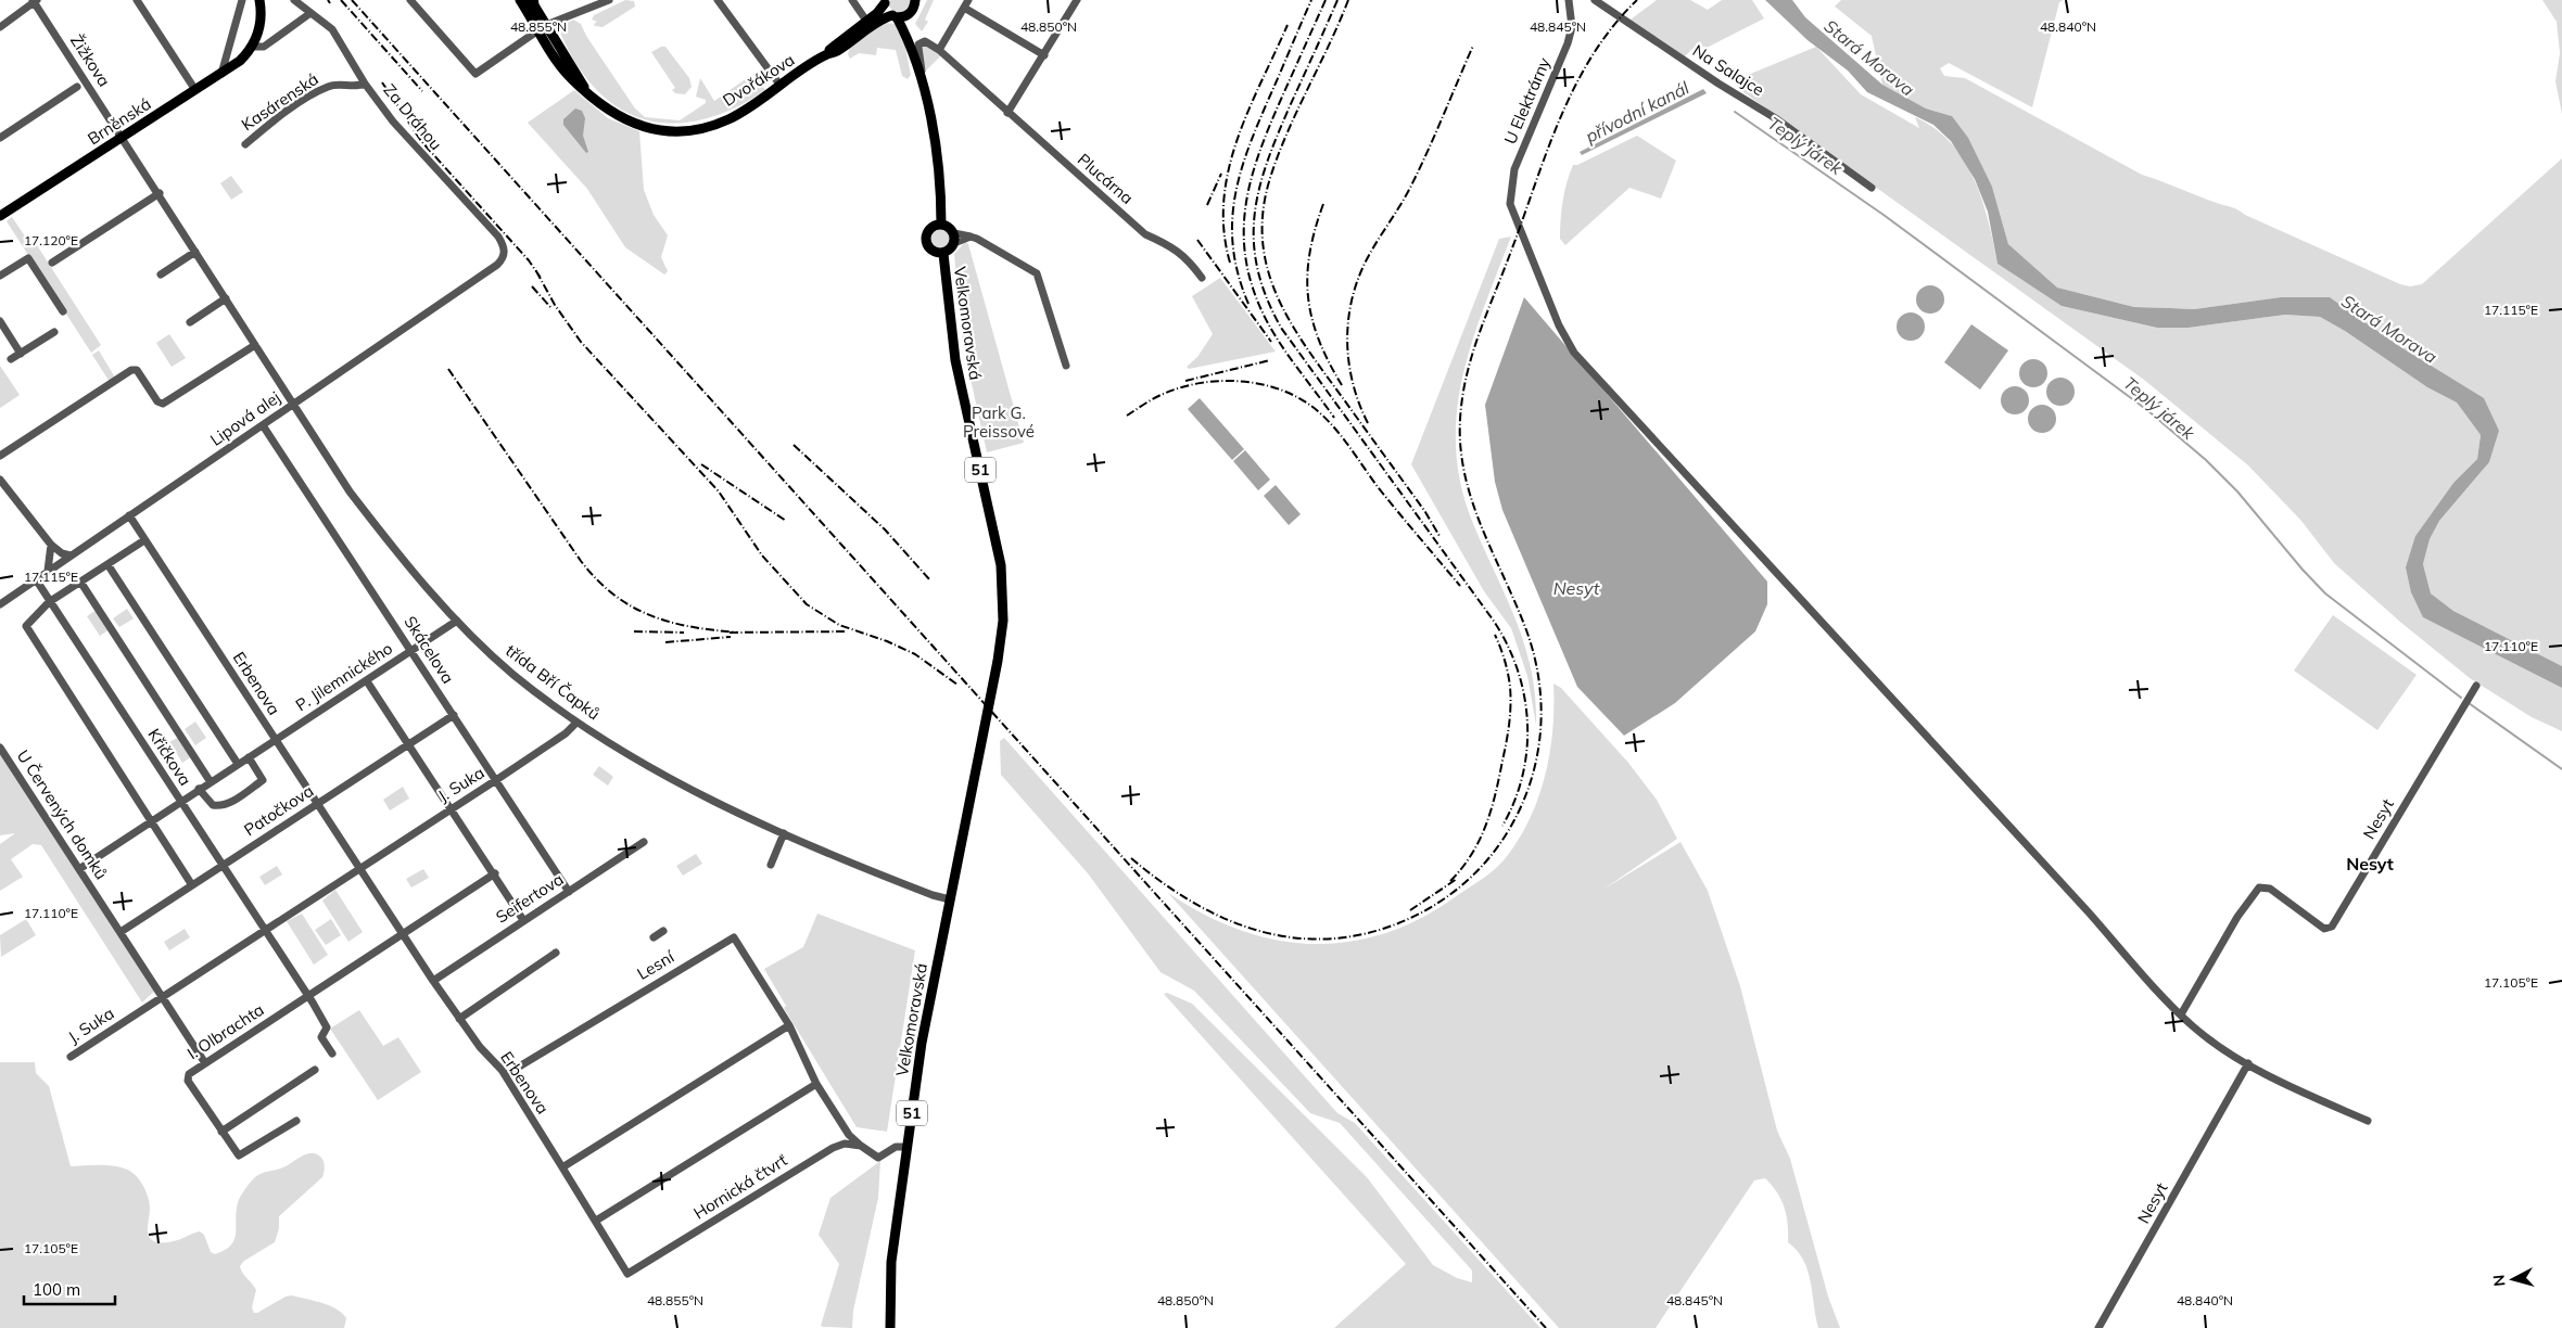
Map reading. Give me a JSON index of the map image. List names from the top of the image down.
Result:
{
  "streets": {
    "main road": [
      "Dvořákova",
      "Brněnská",
      "Velkomoravská",
      "51"
    ],
    "street": [
      "Žižkova",
      "Na Salajce",
      "U Elektrárny",
      "Kasárenská",
      "Za Dráhou",
      "Plucárna",
      "Lipová alej",
      "Skácelova",
      "P. Jilemnického",
      "třída Bří Čapků",
      "Erbenova",
      "Křičkova",
      "J. Suka",
      "Patočkova",
      "U Červených domků",
      "Nesyt",
      "Seifertova",
      "Lesní",
      "I. Olbrachta",
      "Hornická čtvrť"
    ]
  },
  "crossings": [
    ["Žižkova", "Brněnská"],
    ["Žižkova", "třída Bří Čapků"],
    ["U Elektrárny", "Nesyt"],
    ["Kasárenská", "Za Dráhou"],
    ["Za Dráhou", "Brněnská"],
    ["Za Dráhou", "Lipová alej"],
    ["Velkomoravská", "třída Bří Čapků"],
    ["Lipová alej", "Skácelova"],
    ["Lipová alej", "třída Bří Čapků"],
    ["Lipová alej", "Erbenova"],
    ["Lipová alej", "Křičkova"],
    ["Skácelova", "P. Jilemnického"],
    ["Skácelova", "J. Suka"],
    ["Skácelova", "Patočkova"],
    ["Skácelova", "Seifertova"],
    ["P. Jilemnického", "třída Bří Čapků"],
    ["P. Jilemnického", "Erbenova"],
    ["P. Jilemnického", "Křičkova"],
    ["P. Jilemnického", "U Červených domků"],
    ["třída Bří Čapků", "J. Suka"],
    ["Erbenova", "J. Suka"],
    ["Erbenova", "Patočkova"],
    ["Erbenova", "Seifertova"],
    ["Erbenova", "Lesní"],
    ["Erbenova", "I. Olbrachta"],
    ["Erbenova", "Hornická čtvrť"],
    ["Křičkova", "J. Suka"],
    ["Křičkova", "Patočkova"],
    ["Křičkova", "I. Olbrachta"],
    ["J. Suka", "U Červených domků"],
    ["Patočkova", "U Červených domků"],
    ["U Červených domků", "I. Olbrachta"]
  ],
  "districts": ["Nesyt"],
  "water": [
    "Stará Morava",
    "přívodní kanál",
    "Teplý járek",
    "Nesyt"
  ],
  "parks": ["Park G. Preissové"],
  "scale_bar": "100 m",
  "north": "left",
  "coordinates": [
    "48.855°N",
    "48.850°N",
    "48.845°N",
    "48.840°N",
    "17.120°E",
    "17.115°E",
    "17.110°E",
    "17.105°E"
  ]
}
